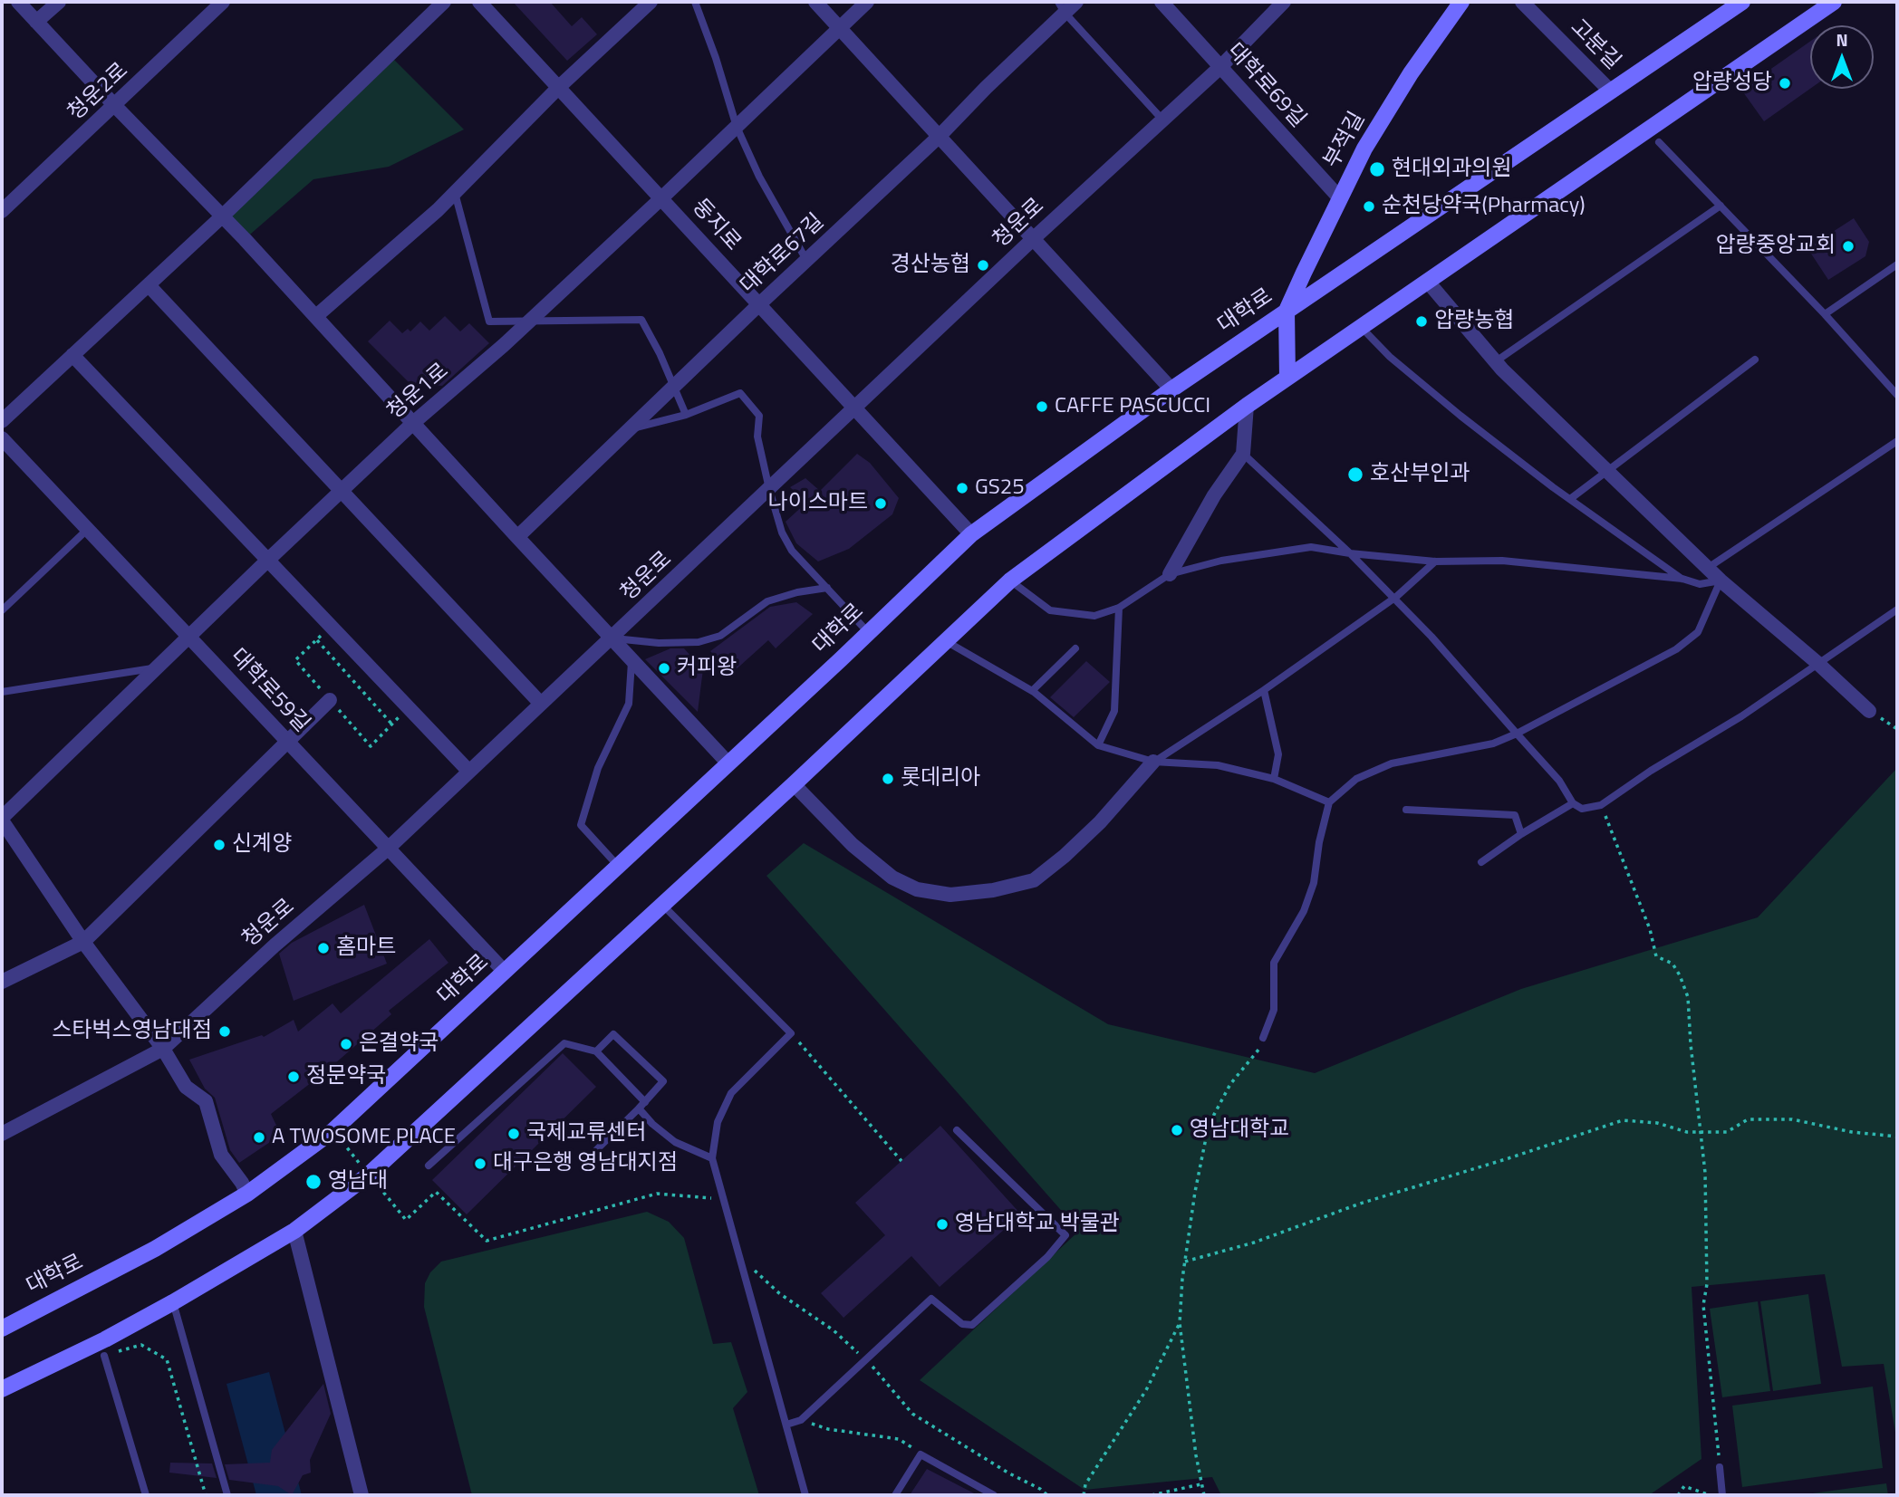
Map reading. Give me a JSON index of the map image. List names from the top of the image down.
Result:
{
  "streets": {
    "main road": ["부적길", "대학로"],
    "street": [
      "고분길",
      "대학로69길",
      "청운2로",
      "청운로",
      "둥지로",
      "대학로67길",
      "청운1로",
      "대학로59길"
    ]
  },
  "crossings": [
    ["고분길", "대학로"],
    ["대학로69길", "부적길"],
    ["대학로69길", "청운로"],
    ["부적길", "대학로"],
    ["청운로", "둥지로"],
    ["청운로", "대학로59길"],
    ["둥지로", "대학로67길"],
    ["둥지로", "대학로"],
    ["둥지로", "청운1로"],
    ["대학로", "대학로59길"],
    ["청운1로", "대학로59길"]
  ],
  "places": [
    "압량성당",
    "현대외과의원",
    "순천당약국(Pharmacy)",
    "압량중앙교회",
    "경산농협",
    "압량농협",
    "CAFFE PASCUCCI",
    "호산부인과",
    "GS25",
    "나이스마트",
    "커피왕",
    "롯데리아",
    "신계양",
    "홈마트",
    "스타벅스영남대점",
    "은결약국",
    "정문약국",
    "영남대학교",
    "국제교류센터",
    "A TWOSOME PLACE",
    "대구은행 영남대지점",
    "영남대",
    "영남대학교 박물관"
  ],
  "north": "top"
}
